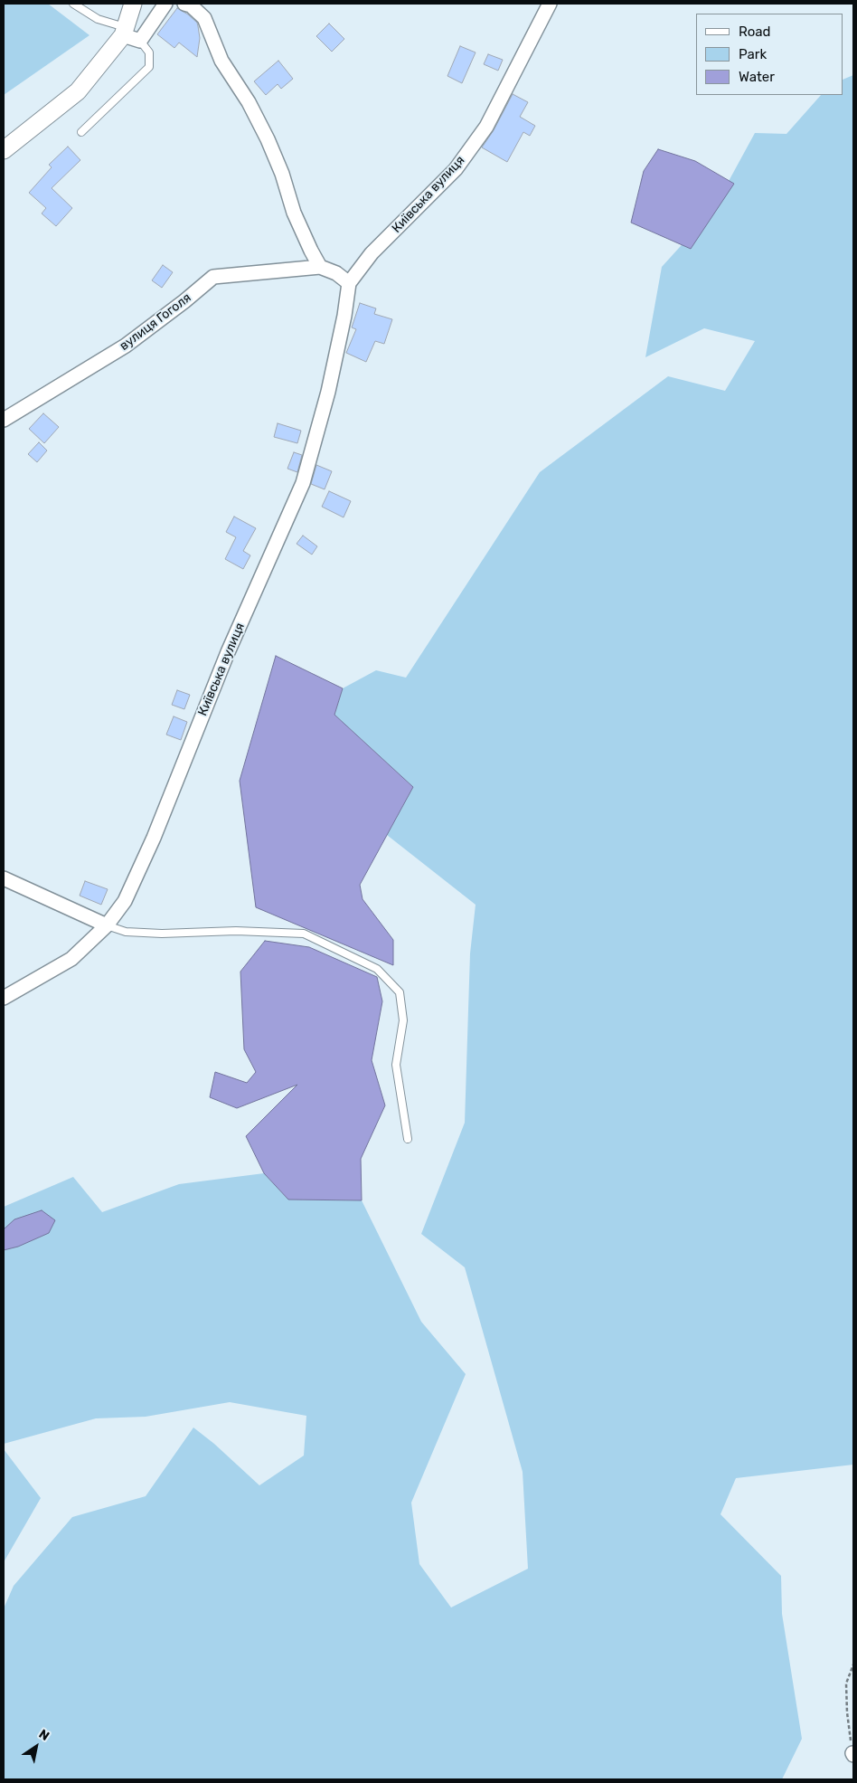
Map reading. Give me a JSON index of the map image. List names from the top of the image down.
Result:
{
  "streets": {
    "street": ["Київська вулиця", "вулиця Гоголя"]
  },
  "legend": ["Road", "Park", "Water"],
  "north": "top right"
}
